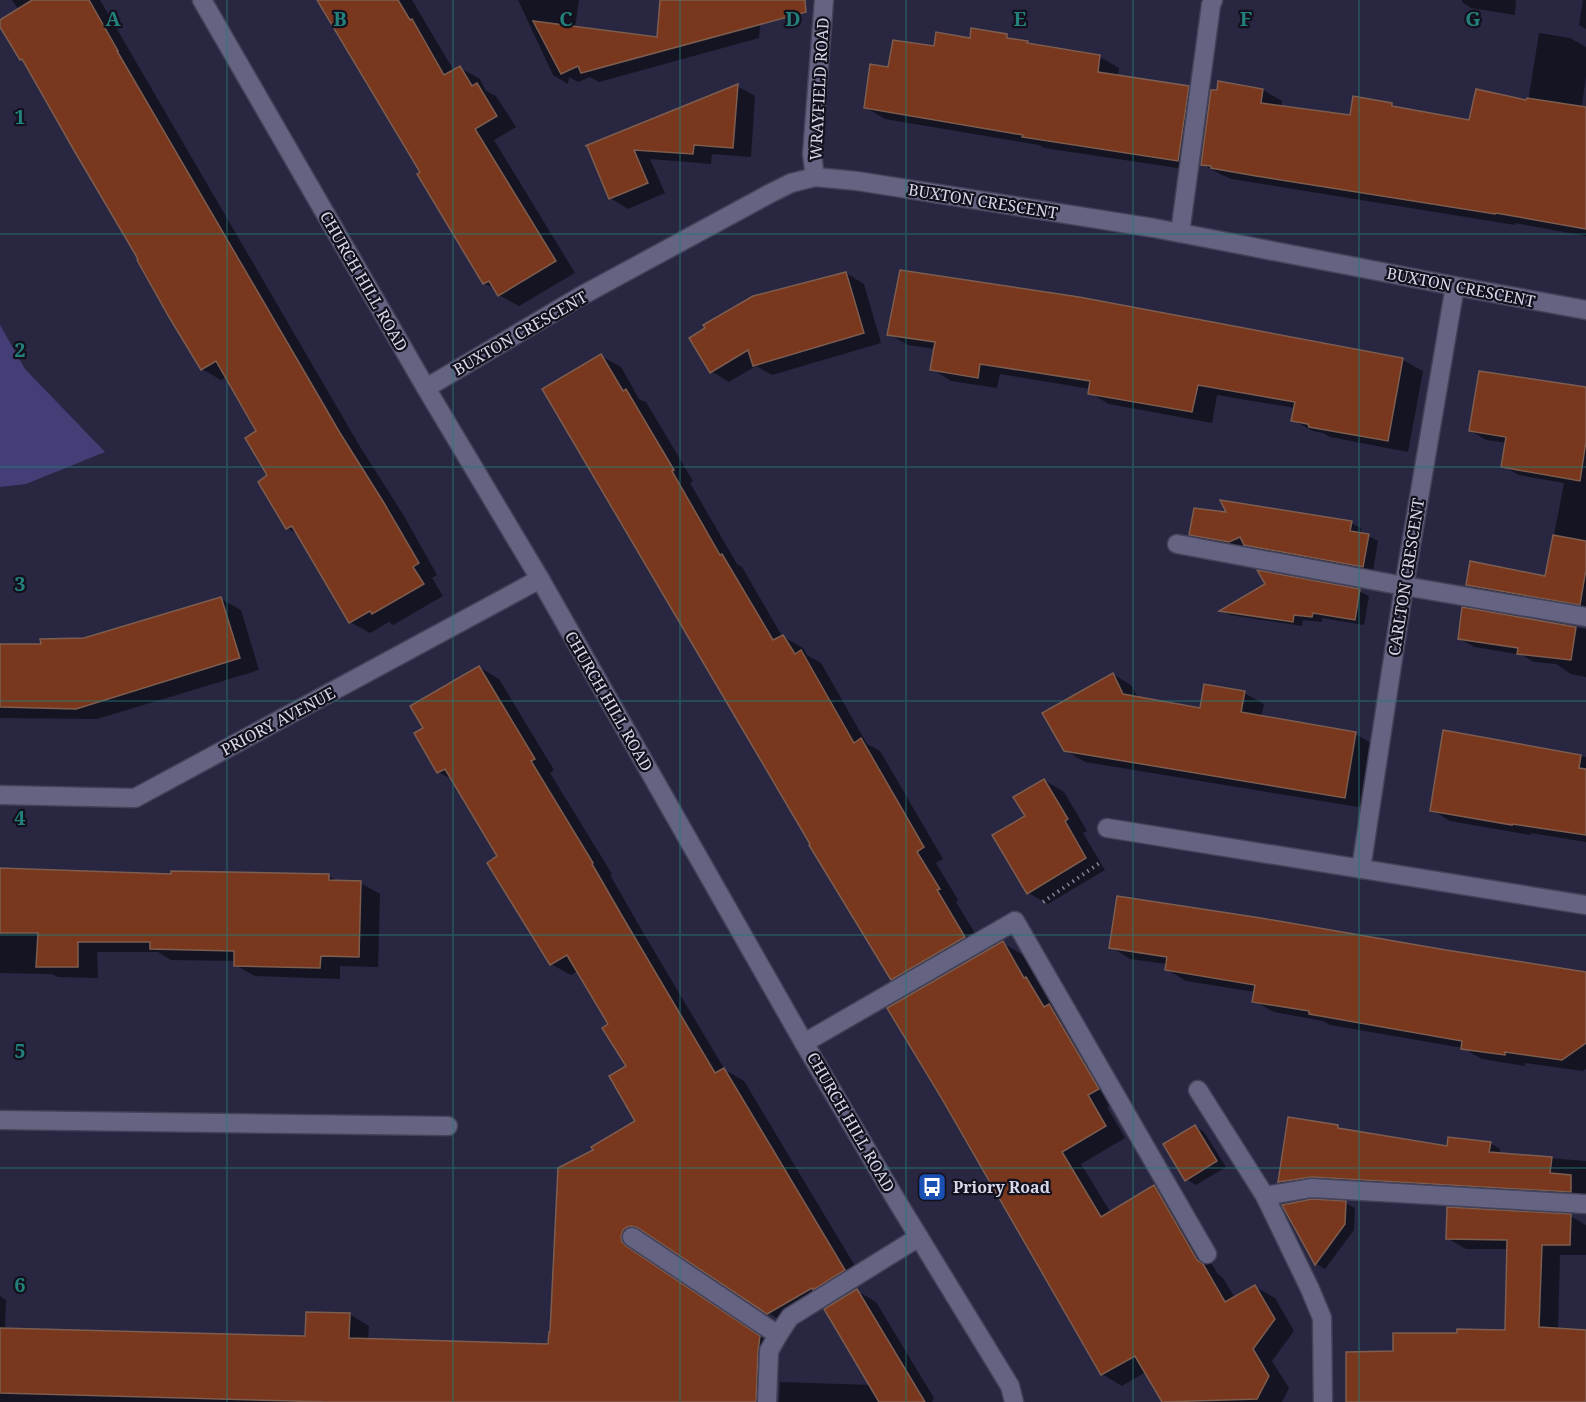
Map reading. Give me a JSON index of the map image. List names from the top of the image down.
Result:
{
  "streets": {
    "street": [
      "WRAYFIELD ROAD",
      "BUXTON CRESCENT",
      "CHURCH HILL ROAD",
      "CARLTON CRESCENT",
      "PRIORY AVENUE"
    ]
  },
  "crossings": [
    ["WRAYFIELD ROAD", "BUXTON CRESCENT"],
    ["BUXTON CRESCENT", "CHURCH HILL ROAD"],
    ["BUXTON CRESCENT", "CARLTON CRESCENT"],
    ["CHURCH HILL ROAD", "PRIORY AVENUE"]
  ],
  "places": {
    "bus stop": ["Priory Road"]
  },
  "grid": {
    "columns": [
      "A",
      "B",
      "C",
      "D",
      "E",
      "F",
      "G"
    ],
    "rows": [
      "1",
      "2",
      "3",
      "4",
      "5",
      "6"
    ]
  }
}
